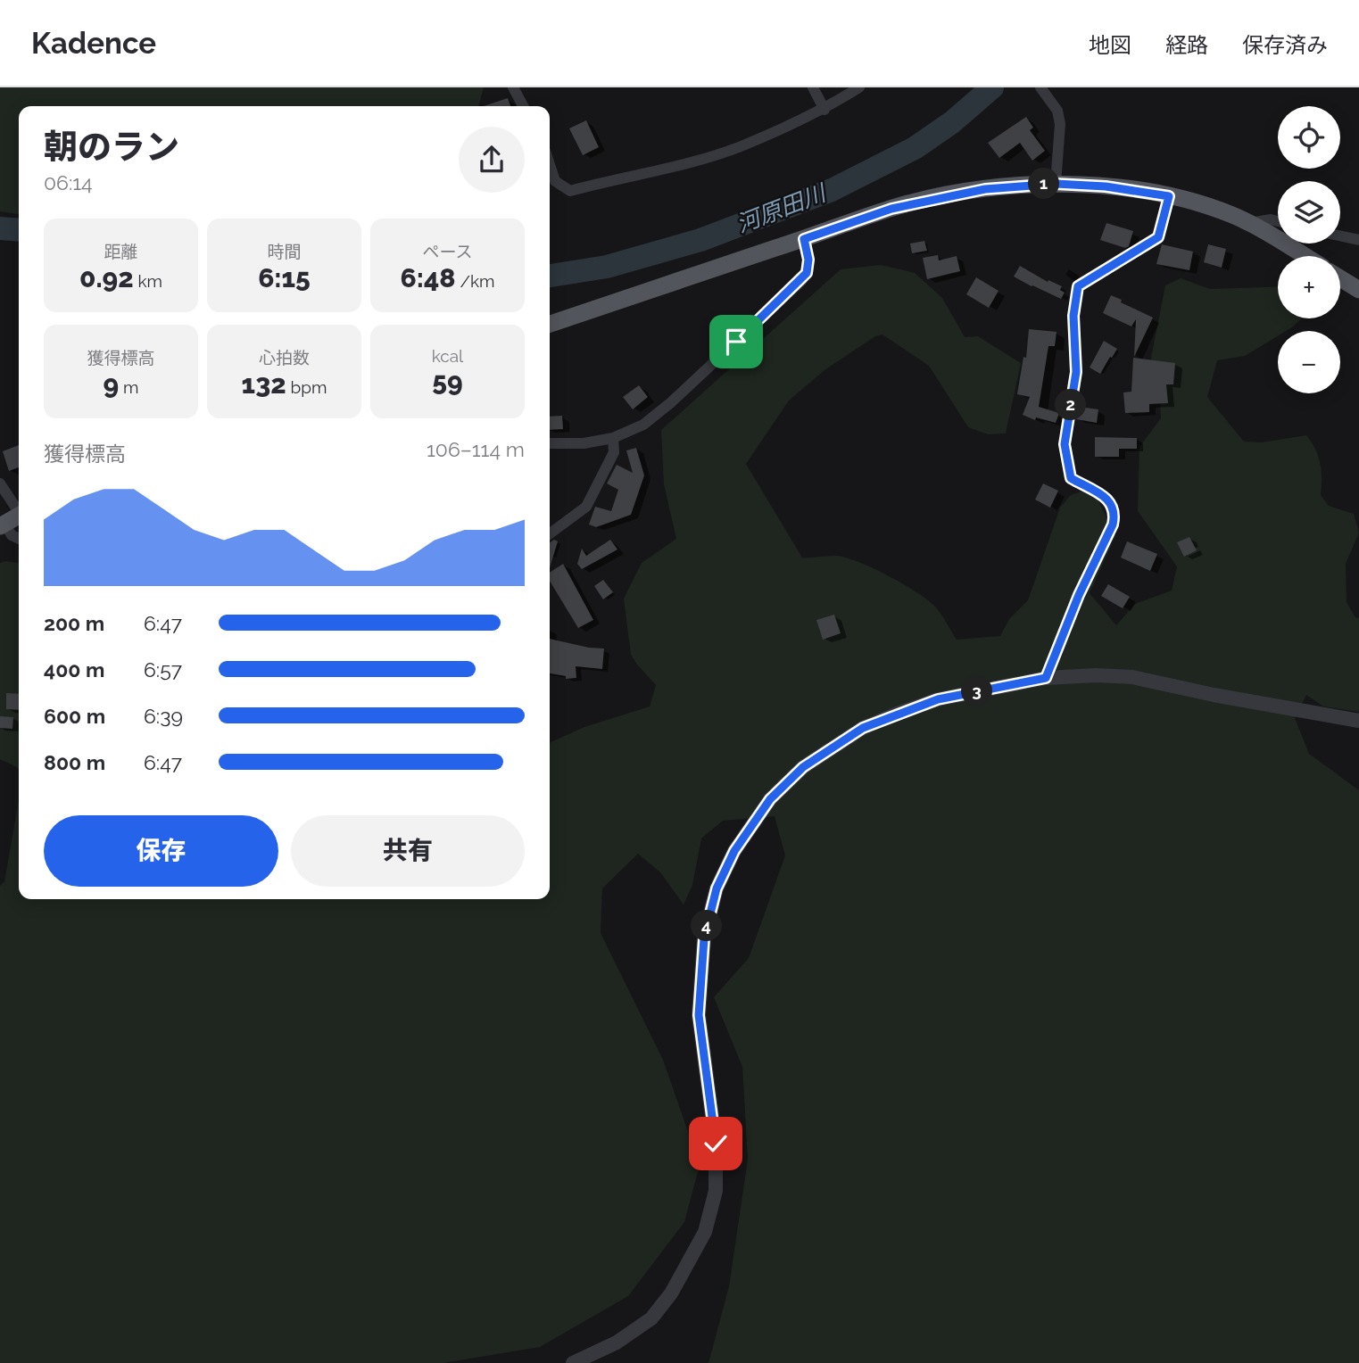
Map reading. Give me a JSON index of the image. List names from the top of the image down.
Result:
{
  "water": ["河原田川"],
  "page": {
    "header": "Kadence",
    "nav": ["地図", "経路", "保存済み"],
    "map_buttons": ["+", "−"],
    "heading": ["朝のラン", "06:14"],
    "pins": [
      "1",
      "2",
      "3",
      "4"
    ],
    "stats": [
      ["距離", "0.92 km"],
      ["時間", "6:15"],
      ["ペース", "6:48 /km"],
      ["獲得標高", "9 m"],
      ["心拍数", "132 bpm"],
      ["kcal", "59"]
    ],
    "chart": ["獲得標高", "106–114 m"],
    "list": [
      {
        "name": "200 m",
        "note": "6:47"
      },
      {
        "name": "400 m",
        "note": "6:57"
      },
      {
        "name": "600 m",
        "note": "6:39"
      },
      {
        "name": "800 m",
        "note": "6:47"
      }
    ],
    "buttons": ["保存", "共有"]
  }
}
